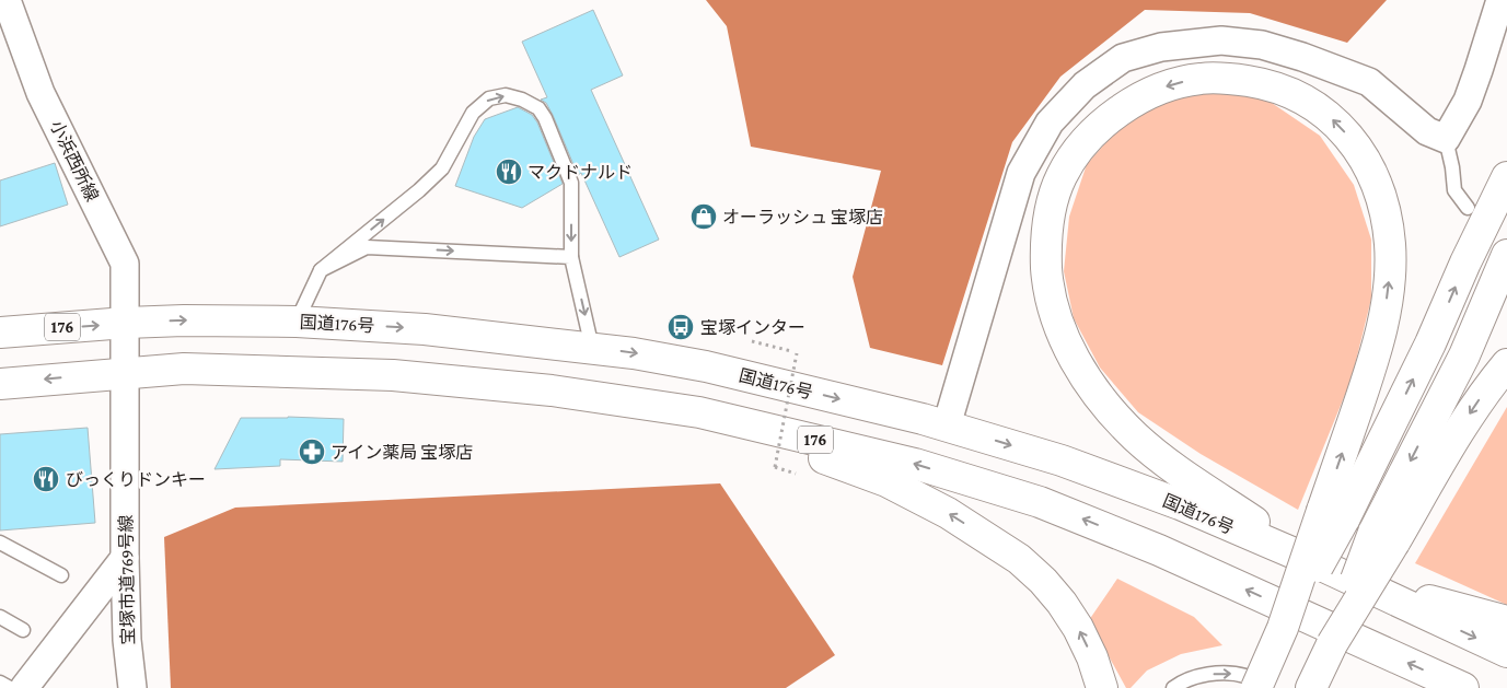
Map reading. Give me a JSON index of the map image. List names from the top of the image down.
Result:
{
  "streets": {
    "highway": ["国道176号", "176"],
    "street": ["小浜西所線", "宝塚市道769号線"]
  },
  "crossings": [
    ["小浜西所線", "国道176号"],
    ["小浜西所線", "176"],
    ["小浜西所線", "宝塚市道769号線"],
    ["176", "宝塚市道769号線"]
  ],
  "places": {
    "restaurant": ["マクドナルド", "びっくりドンキー"],
    "shop": ["オーラッシュ 宝塚店"],
    "bus stop": ["宝塚インター"],
    "pharmacy": ["アイン薬局 宝塚店"]
  }
}
